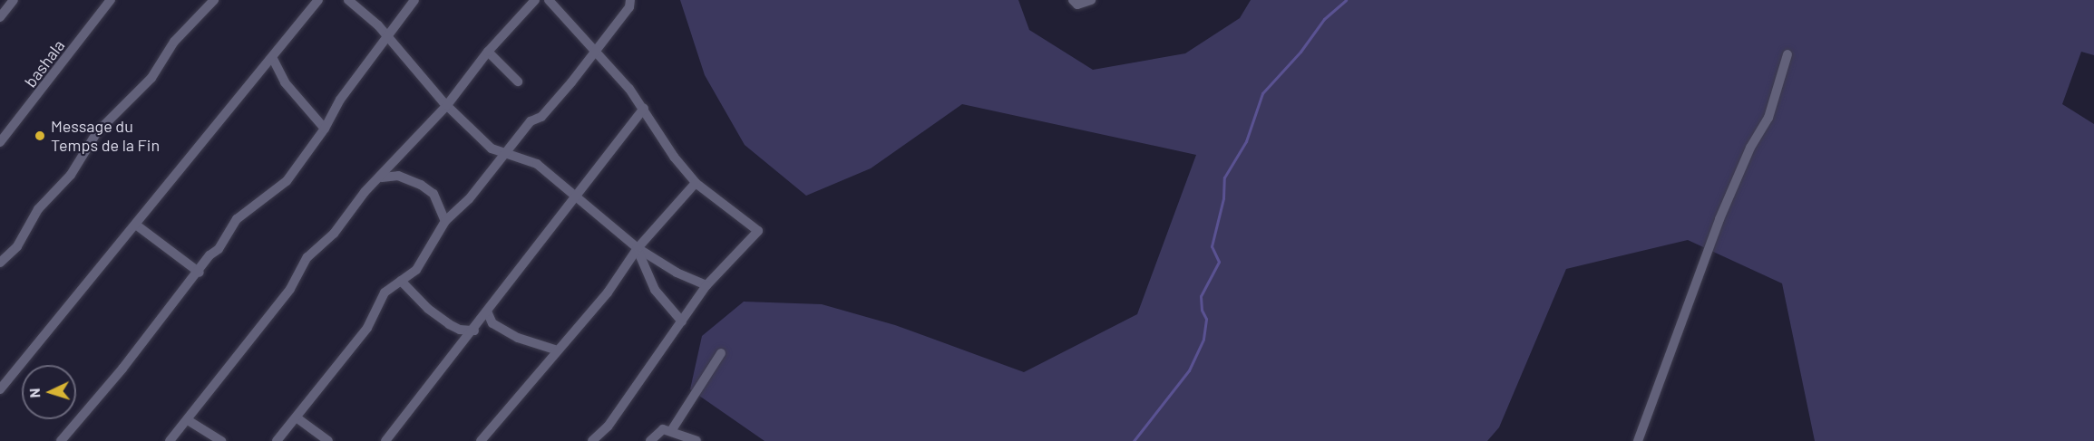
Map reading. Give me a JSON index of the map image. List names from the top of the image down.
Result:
{
  "streets": {
    "street": ["bashala"]
  },
  "places": ["Message du Temps de la Fin"],
  "north": "left"
}
